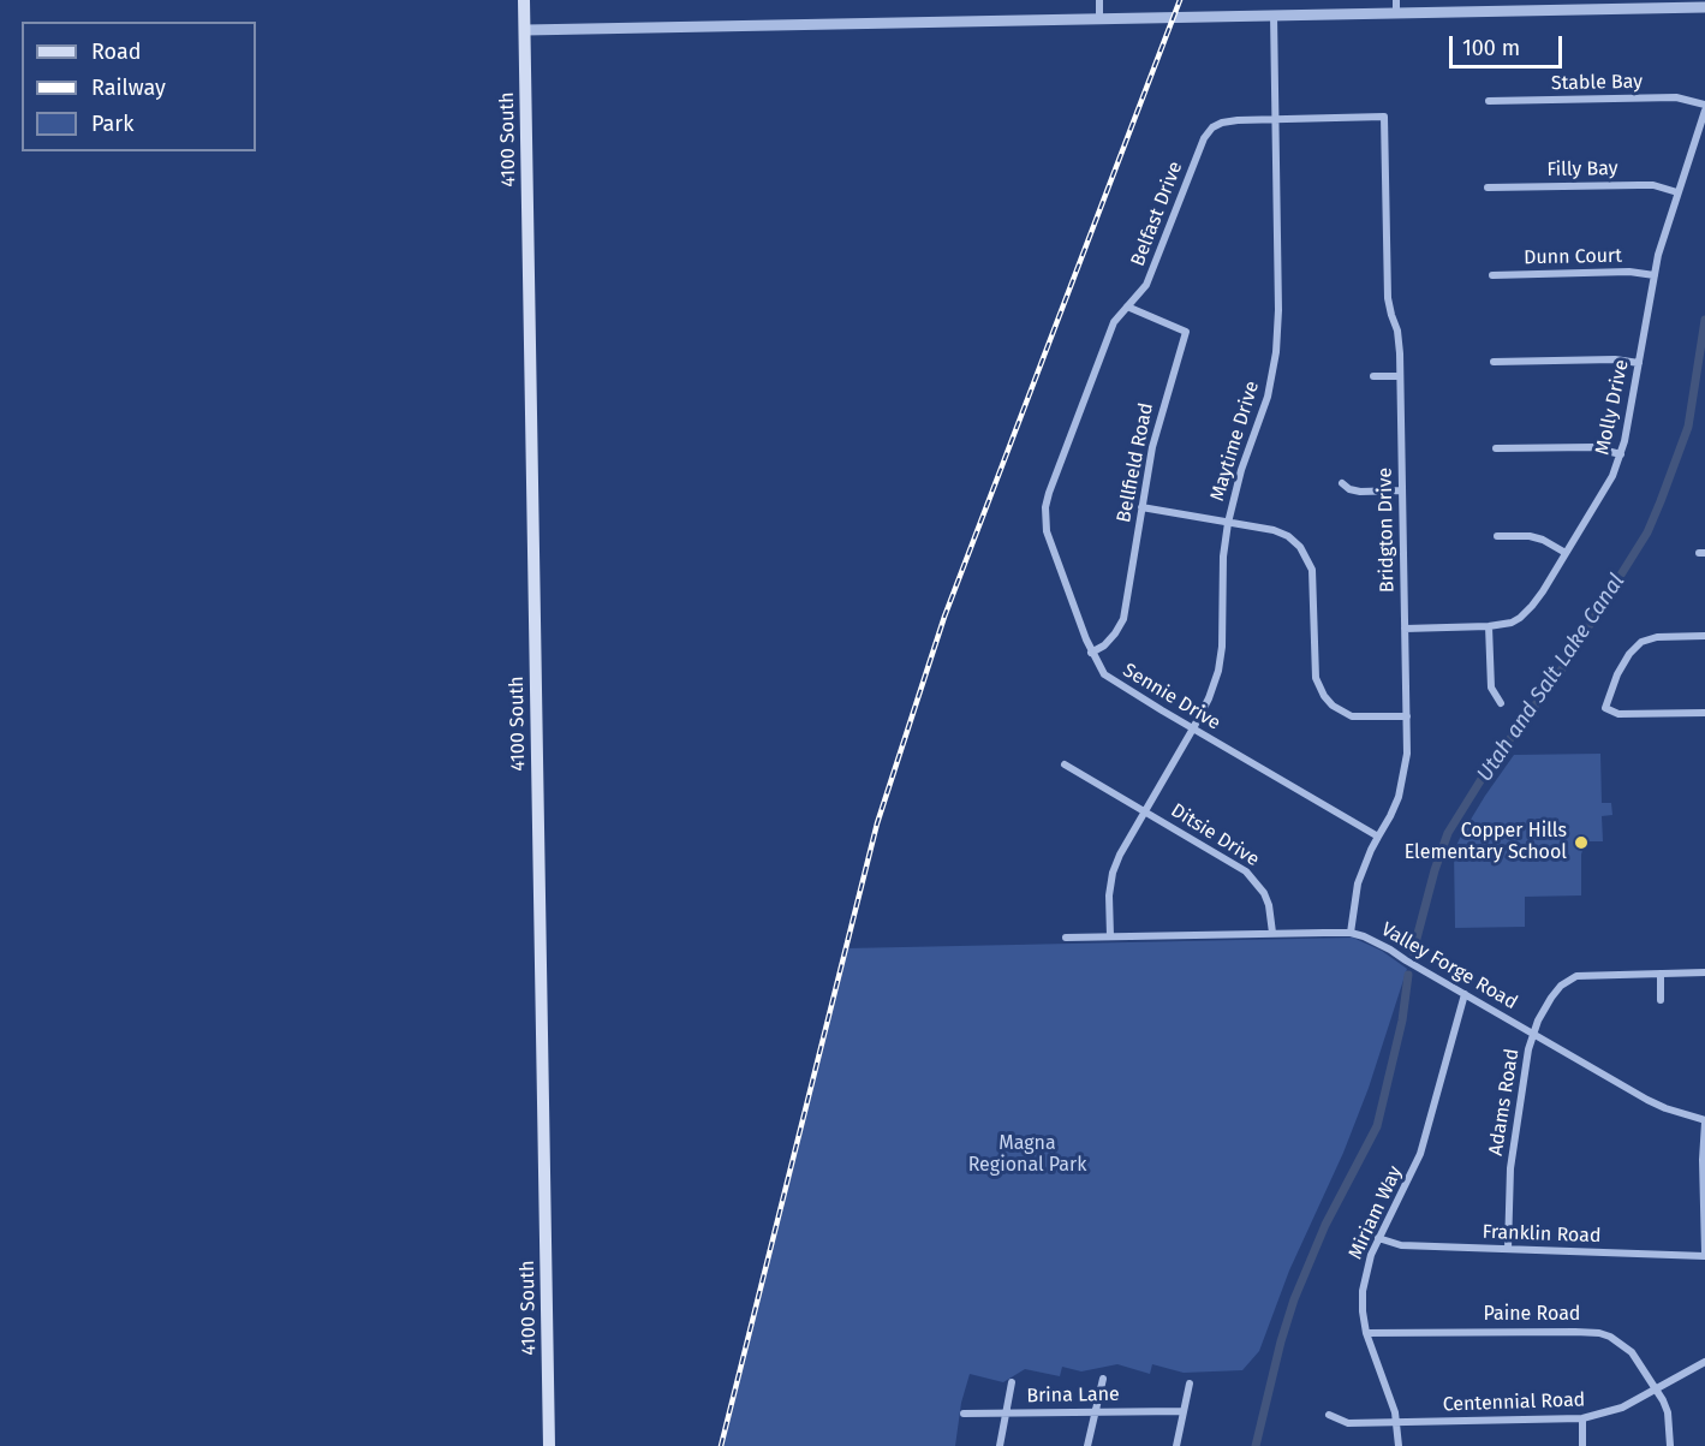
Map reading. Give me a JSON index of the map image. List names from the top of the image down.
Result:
{
  "streets": {
    "main road": ["4100 South"],
    "street": [
      "Stable Bay",
      "Filly Bay",
      "Belfast Drive",
      "Dunn Court",
      "Molly Drive",
      "Maytime Drive",
      "Bellfield Road",
      "Bridgton Drive",
      "Sennie Drive",
      "Ditsie Drive",
      "Valley Forge Road",
      "Adams Road",
      "Miriam Way",
      "Franklin Road",
      "Paine Road",
      "Brina Lane",
      "Centennial Road"
    ]
  },
  "crossings": [
    ["Filly Bay", "Molly Drive"],
    ["Belfast Drive", "Maytime Drive"],
    ["Belfast Drive", "Bellfield Road"],
    ["Belfast Drive", "Bridgton Drive"],
    ["Belfast Drive", "Sennie Drive"],
    ["Dunn Court", "Molly Drive"],
    ["Molly Drive", "Bridgton Drive"],
    ["Maytime Drive", "Sennie Drive"],
    ["Maytime Drive", "Ditsie Drive"],
    ["Maytime Drive", "Valley Forge Road"],
    ["Bellfield Road", "Sennie Drive"],
    ["Bridgton Drive", "Sennie Drive"],
    ["Bridgton Drive", "Valley Forge Road"],
    ["Ditsie Drive", "Valley Forge Road"],
    ["Valley Forge Road", "Adams Road"],
    ["Valley Forge Road", "Miriam Way"],
    ["Adams Road", "Franklin Road"],
    ["Miriam Way", "Franklin Road"],
    ["Miriam Way", "Paine Road"],
    ["Miriam Way", "Centennial Road"],
    ["Paine Road", "Centennial Road"]
  ],
  "water": ["Utah and Salt Lake Canal"],
  "parks": ["Magna Regional Park"],
  "places": ["Copper Hills Elementary School"],
  "legend": ["Road", "Railway", "Park"],
  "scale_bar": "100 m"
}
